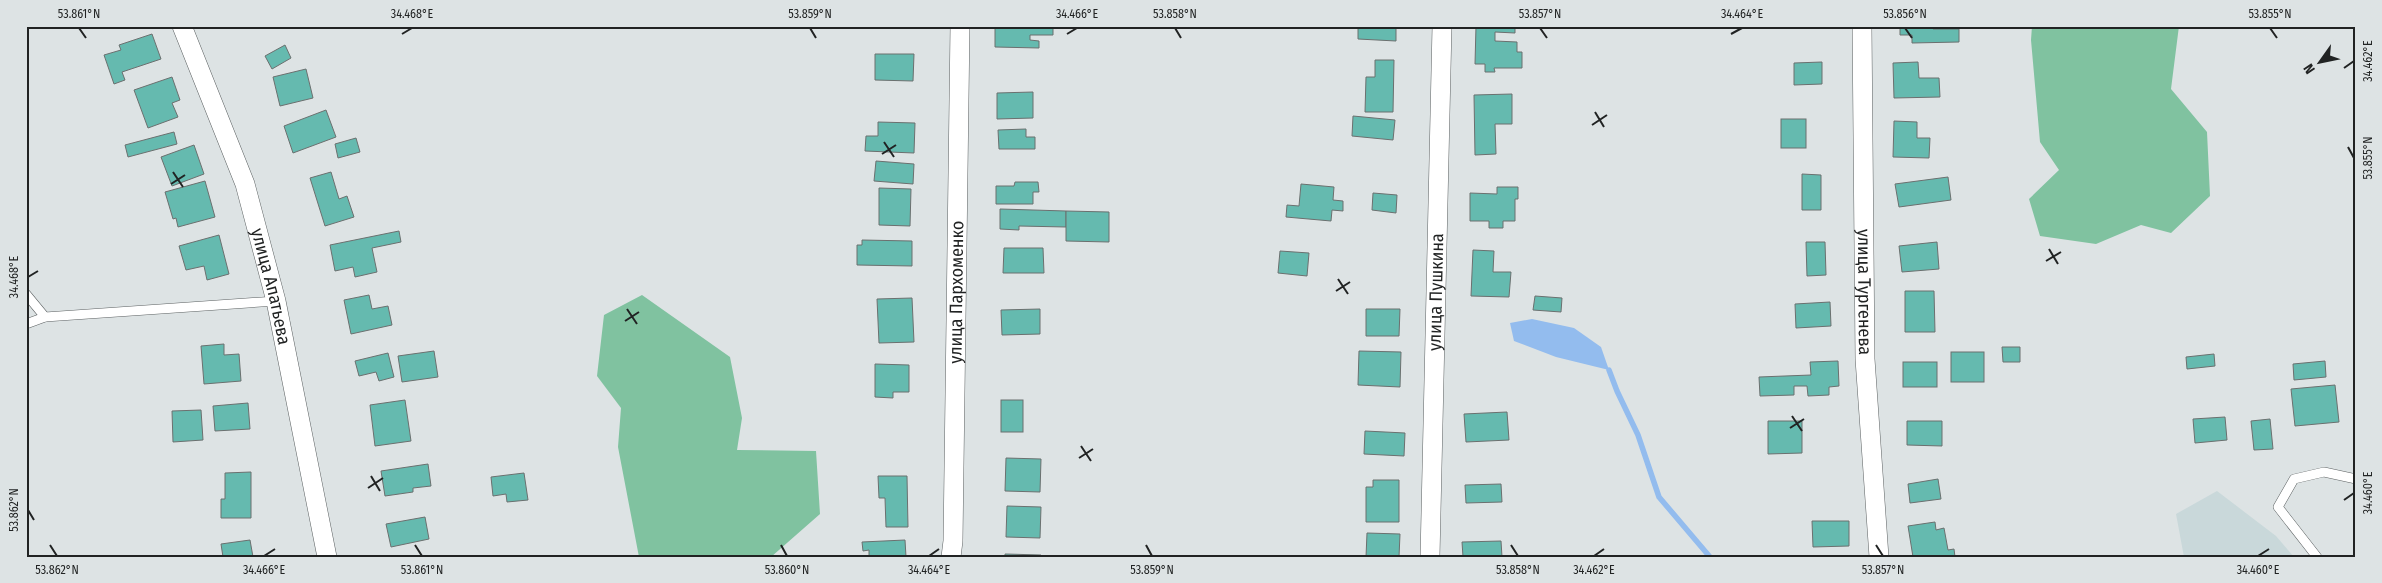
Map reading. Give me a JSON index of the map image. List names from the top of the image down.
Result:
{
  "streets": {
    "street": [
      "улица Апатьева",
      "улица Пушкина",
      "улица Пархоменко",
      "улица Тургенева"
    ]
  },
  "north": "bottom left",
  "coordinates": [
    "53.861°N",
    "34.468°E",
    "53.859°N",
    "34.466°E",
    "53.858°N",
    "53.857°N",
    "34.464°E",
    "53.856°N",
    "53.855°N",
    "34.462°E",
    "34.460°E",
    "53.862°N",
    "53.860°N"
  ]
}
